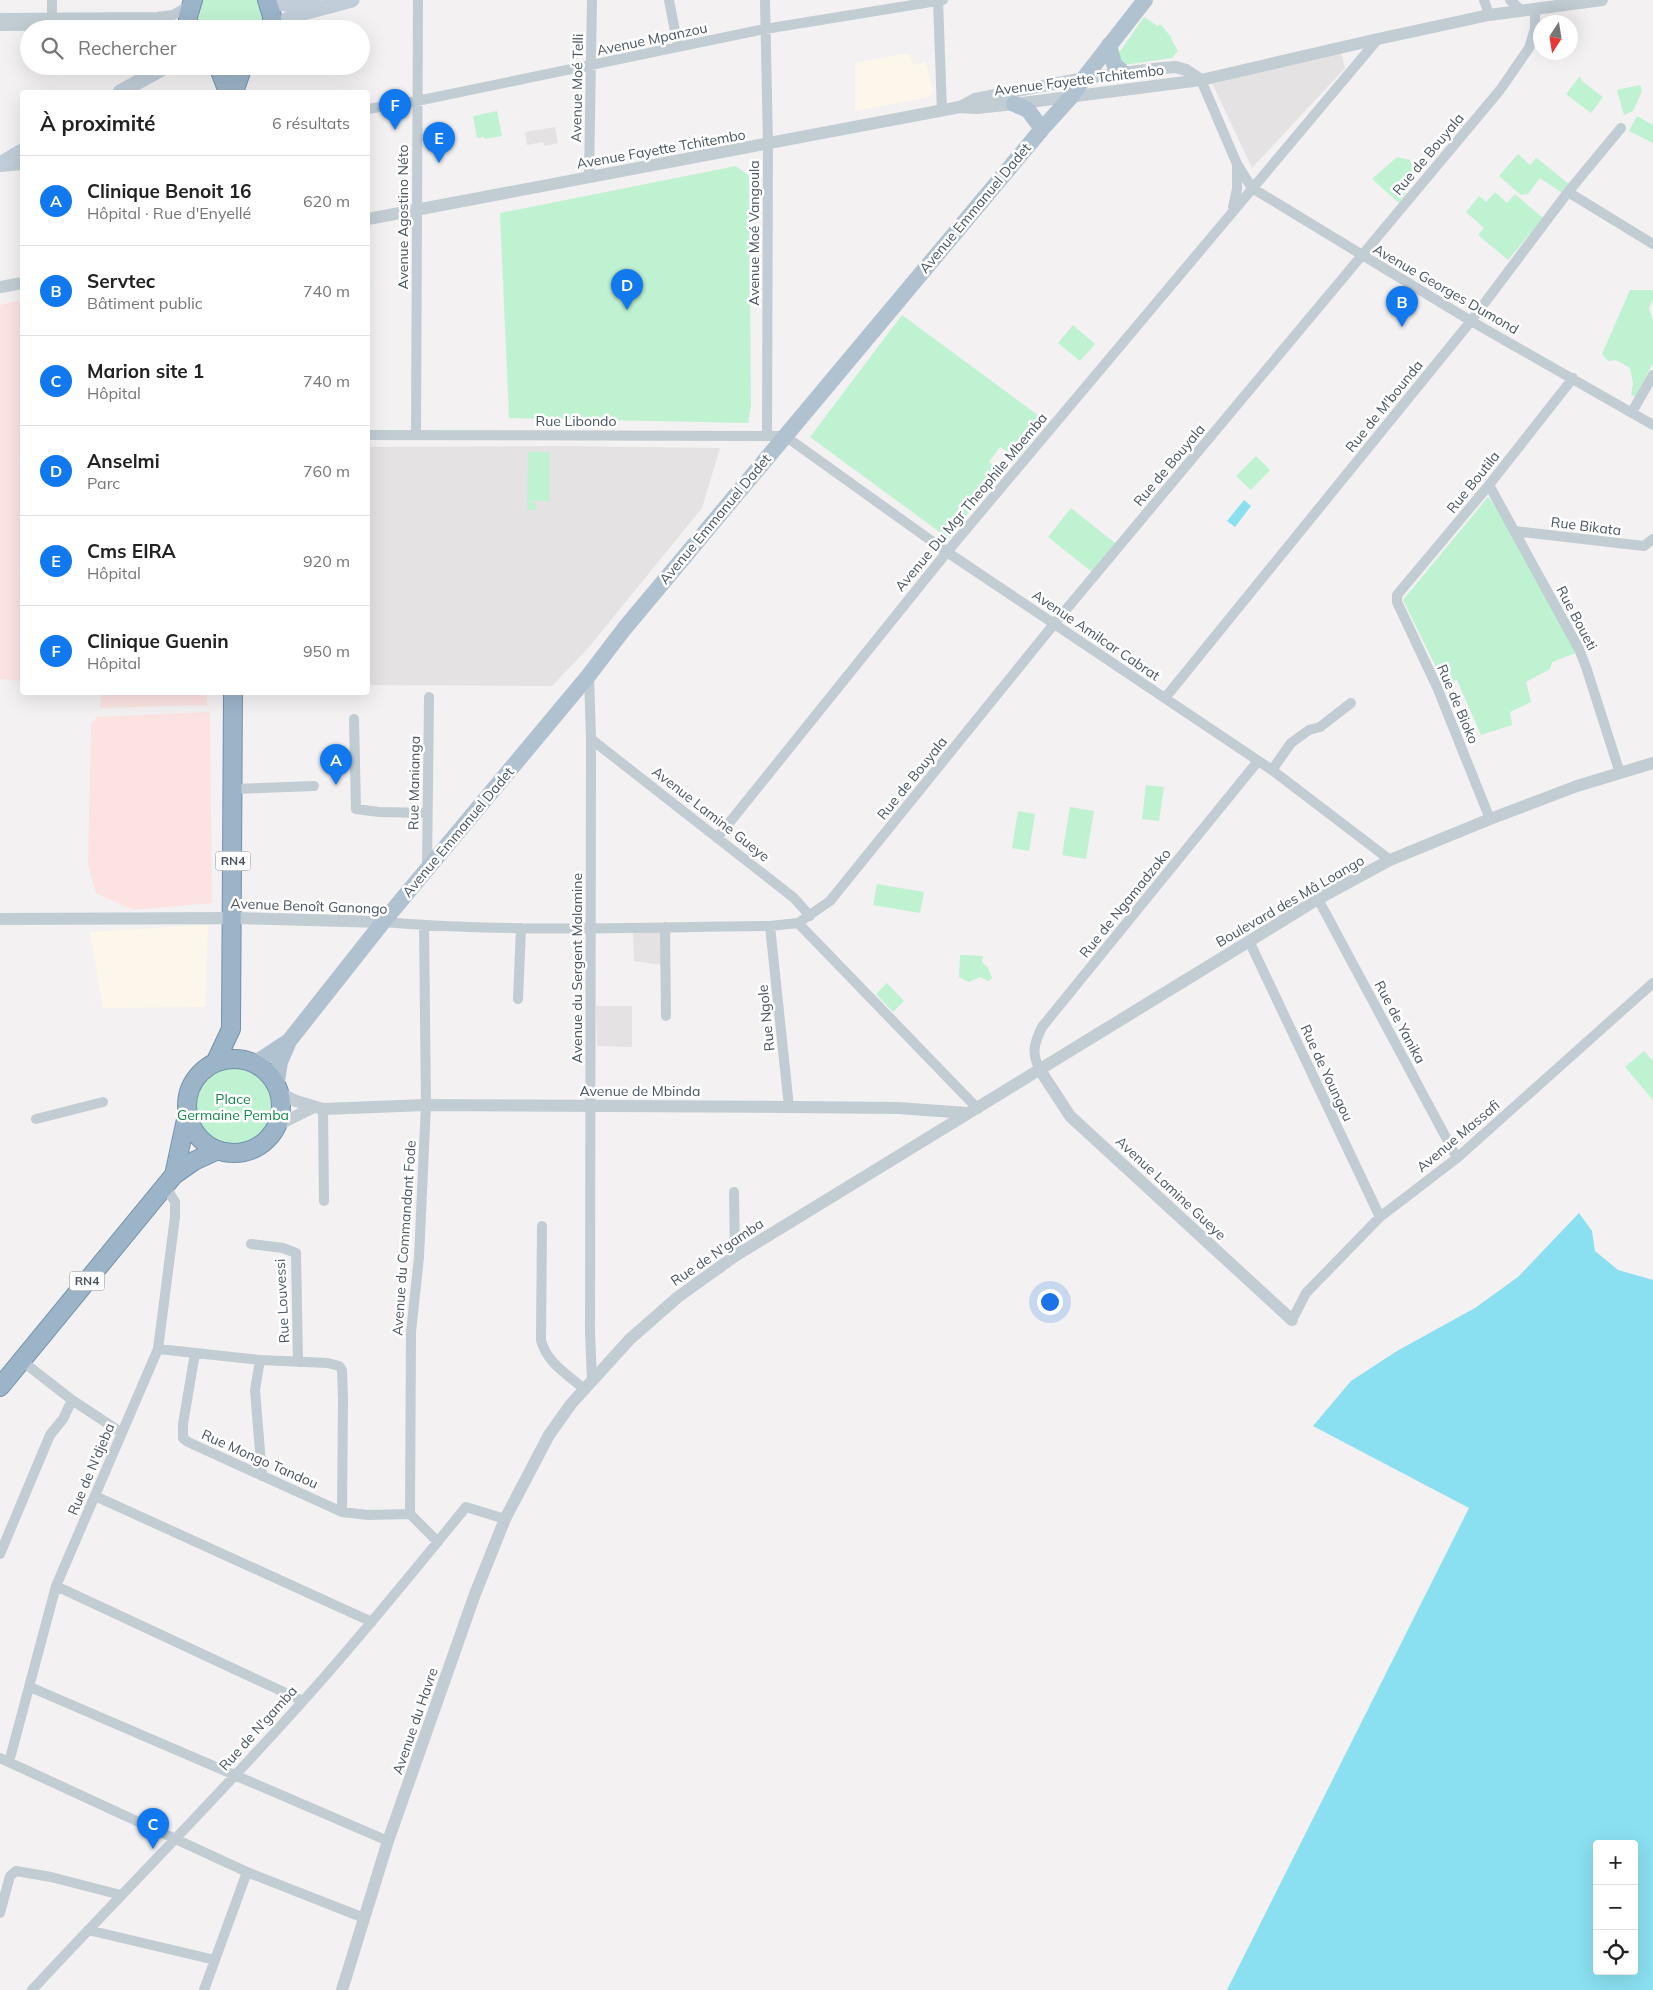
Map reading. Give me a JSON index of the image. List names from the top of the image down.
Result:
{
  "streets": {
    "highway": ["RN4"],
    "main road": ["Avenue Emmanuel Dadet"],
    "street": [
      "Avenue Mpanzou",
      "Avenue Fayette Tchitembo",
      "Avenue Moé Telli",
      "Rue de Bouyala",
      "Avenue Agostino Néto",
      "Avenue Moé Vangoula",
      "Avenue Georges Dumond",
      "Rue de M'bounda",
      "Rue Libondo",
      "Rue Boutila",
      "Avenue Du Mgr Theophile Mbemba",
      "Rue Bikata",
      "Rue Boueti",
      "Avenue Amilcar Cabrat",
      "Rue de Bioko",
      "Rue Manianga",
      "Avenue Lamine Gueye",
      "Boulevard des Mâ Loango",
      "Rue de Ngamadzoko",
      "Avenue Benoît Ganongo",
      "Avenue du Sergent Malamine",
      "Rue Ngole",
      "Rue de Yanika",
      "Rue de Youngou",
      "Avenue de Mbinda",
      "Avenue Massafi",
      "Avenue du Commandant Fode",
      "Rue de N'gamba",
      "Rue Louvessi",
      "Rue Mongo Tandou",
      "Rue de N'djeba",
      "Avenue du Havre"
    ]
  },
  "crossings": [
    ["Avenue Mpanzou", "Avenue Moé Telli"],
    ["Avenue Mpanzou", "Avenue Agostino Néto"],
    ["Avenue Mpanzou", "Avenue Moé Vangoula"],
    ["Avenue Fayette Tchitembo", "Avenue Moé Telli"],
    ["Avenue Fayette Tchitembo", "Rue de Bouyala"],
    ["Avenue Fayette Tchitembo", "Avenue Emmanuel Dadet"],
    ["Avenue Fayette Tchitembo", "Avenue Agostino Néto"],
    ["Avenue Fayette Tchitembo", "Avenue Moé Vangoula"],
    ["Avenue Fayette Tchitembo", "Avenue Georges Dumond"],
    ["Rue de Bouyala", "Avenue Georges Dumond"],
    ["Rue de Bouyala", "Avenue Amilcar Cabrat"],
    ["Rue de Bouyala", "Avenue Lamine Gueye"],
    ["Rue de Bouyala", "Avenue Benoît Ganongo"],
    ["Avenue Emmanuel Dadet", "Rue Libondo"],
    ["Avenue Emmanuel Dadet", "Avenue Amilcar Cabrat"],
    ["Avenue Emmanuel Dadet", "Rue Manianga"],
    ["Avenue Emmanuel Dadet", "RN4"],
    ["Avenue Emmanuel Dadet", "Avenue Benoît Ganongo"],
    ["Avenue Emmanuel Dadet", "Avenue du Sergent Malamine"],
    ["Avenue Emmanuel Dadet", "Avenue de Mbinda"],
    ["Avenue Agostino Néto", "Rue Libondo"],
    ["Avenue Moé Vangoula", "Rue Libondo"],
    ["Avenue Georges Dumond", "Rue de M'bounda"],
    ["Avenue Georges Dumond", "Rue Boutila"],
    ["Avenue Georges Dumond", "Avenue Du Mgr Theophile Mbemba"],
    ["Rue de M'bounda", "Avenue Amilcar Cabrat"],
    ["Rue Libondo", "Avenue Amilcar Cabrat"],
    ["Rue Boutila", "Rue Boueti"],
    ["Rue Boutila", "Rue de Bioko"],
    ["Avenue Du Mgr Theophile Mbemba", "Avenue Amilcar Cabrat"],
    ["Avenue Du Mgr Theophile Mbemba", "Avenue Lamine Gueye"],
    ["Rue Bikata", "Rue Boueti"],
    ["Rue Boueti", "Boulevard des Mâ Loango"],
    ["Avenue Amilcar Cabrat", "Boulevard des Mâ Loango"],
    ["Avenue Amilcar Cabrat", "Rue de Ngamadzoko"],
    ["Rue de Bioko", "Boulevard des Mâ Loango"],
    ["Avenue Lamine Gueye", "Boulevard des Mâ Loango"],
    ["Avenue Lamine Gueye", "Rue de Ngamadzoko"],
    ["Avenue Lamine Gueye", "Avenue du Sergent Malamine"],
    ["Avenue Lamine Gueye", "Avenue Massafi"],
    ["RN4", "Avenue Benoît Ganongo"],
    ["RN4", "Avenue de Mbinda"],
    ["RN4", "Rue de N'djeba"],
    ["Boulevard des Mâ Loango", "Rue de Ngamadzoko"],
    ["Boulevard des Mâ Loango", "Rue de Yanika"],
    ["Boulevard des Mâ Loango", "Rue de Youngou"],
    ["Boulevard des Mâ Loango", "Avenue de Mbinda"],
    ["Boulevard des Mâ Loango", "Rue de N'gamba"],
    ["Avenue Benoît Ganongo", "Avenue du Sergent Malamine"],
    ["Avenue Benoît Ganongo", "Rue Ngole"],
    ["Avenue Benoît Ganongo", "Avenue du Commandant Fode"],
    ["Avenue du Sergent Malamine", "Avenue de Mbinda"],
    ["Avenue du Sergent Malamine", "Rue de N'gamba"],
    ["Rue Ngole", "Avenue de Mbinda"],
    ["Rue de Yanika", "Avenue Massafi"],
    ["Rue de Youngou", "Avenue Massafi"],
    ["Avenue de Mbinda", "Avenue du Commandant Fode"],
    ["Avenue de Mbinda", "Rue de N'gamba"],
    ["Avenue du Commandant Fode", "Rue Mongo Tandou"],
    ["Rue de N'gamba", "Avenue du Havre"]
  ],
  "parks": ["Place Germaine Pemba"],
  "north": "bottom",
  "page": {
    "search": "Rechercher",
    "pins": [
      "F",
      "E",
      "D",
      "B",
      "A",
      "C"
    ],
    "heading": ["À proximité", "6 résultats"],
    "list": [
      {
        "mark": "A",
        "name": "Clinique Benoit 16",
        "note": "Hôpital · Rue d'Enyellé",
        "value": "620 m"
      },
      {
        "mark": "B",
        "name": "Servtec",
        "note": "Bâtiment public",
        "value": "740 m"
      },
      {
        "mark": "C",
        "name": "Marion site 1",
        "note": "Hôpital",
        "value": "740 m"
      },
      {
        "mark": "D",
        "name": "Anselmi",
        "note": "Parc",
        "value": "760 m"
      },
      {
        "mark": "E",
        "name": "Cms EIRA",
        "note": "Hôpital",
        "value": "920 m"
      },
      {
        "mark": "F",
        "name": "Clinique Guenin",
        "note": "Hôpital",
        "value": "950 m"
      }
    ],
    "map_buttons": ["+", "−"]
  }
}
